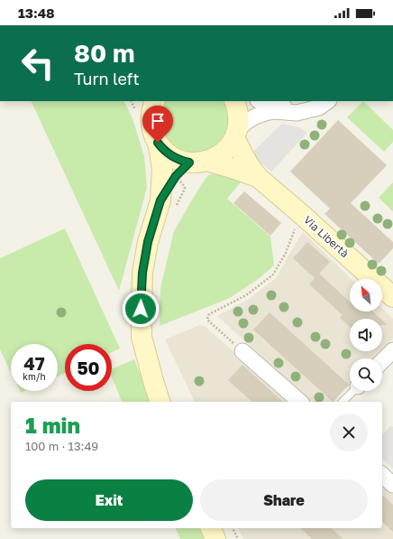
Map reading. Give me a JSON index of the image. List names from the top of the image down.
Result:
{
  "streets": {
    "main road": ["Via Libertà"]
  },
  "north": "top left",
  "page": {
    "status": "13:48",
    "turn": ["80 m", "Turn left"],
    "speed": "47 km/h",
    "limit": "50",
    "heading": ["1 min", "100 m · 13:49"],
    "buttons": ["Exit", "Share"]
  }
}
